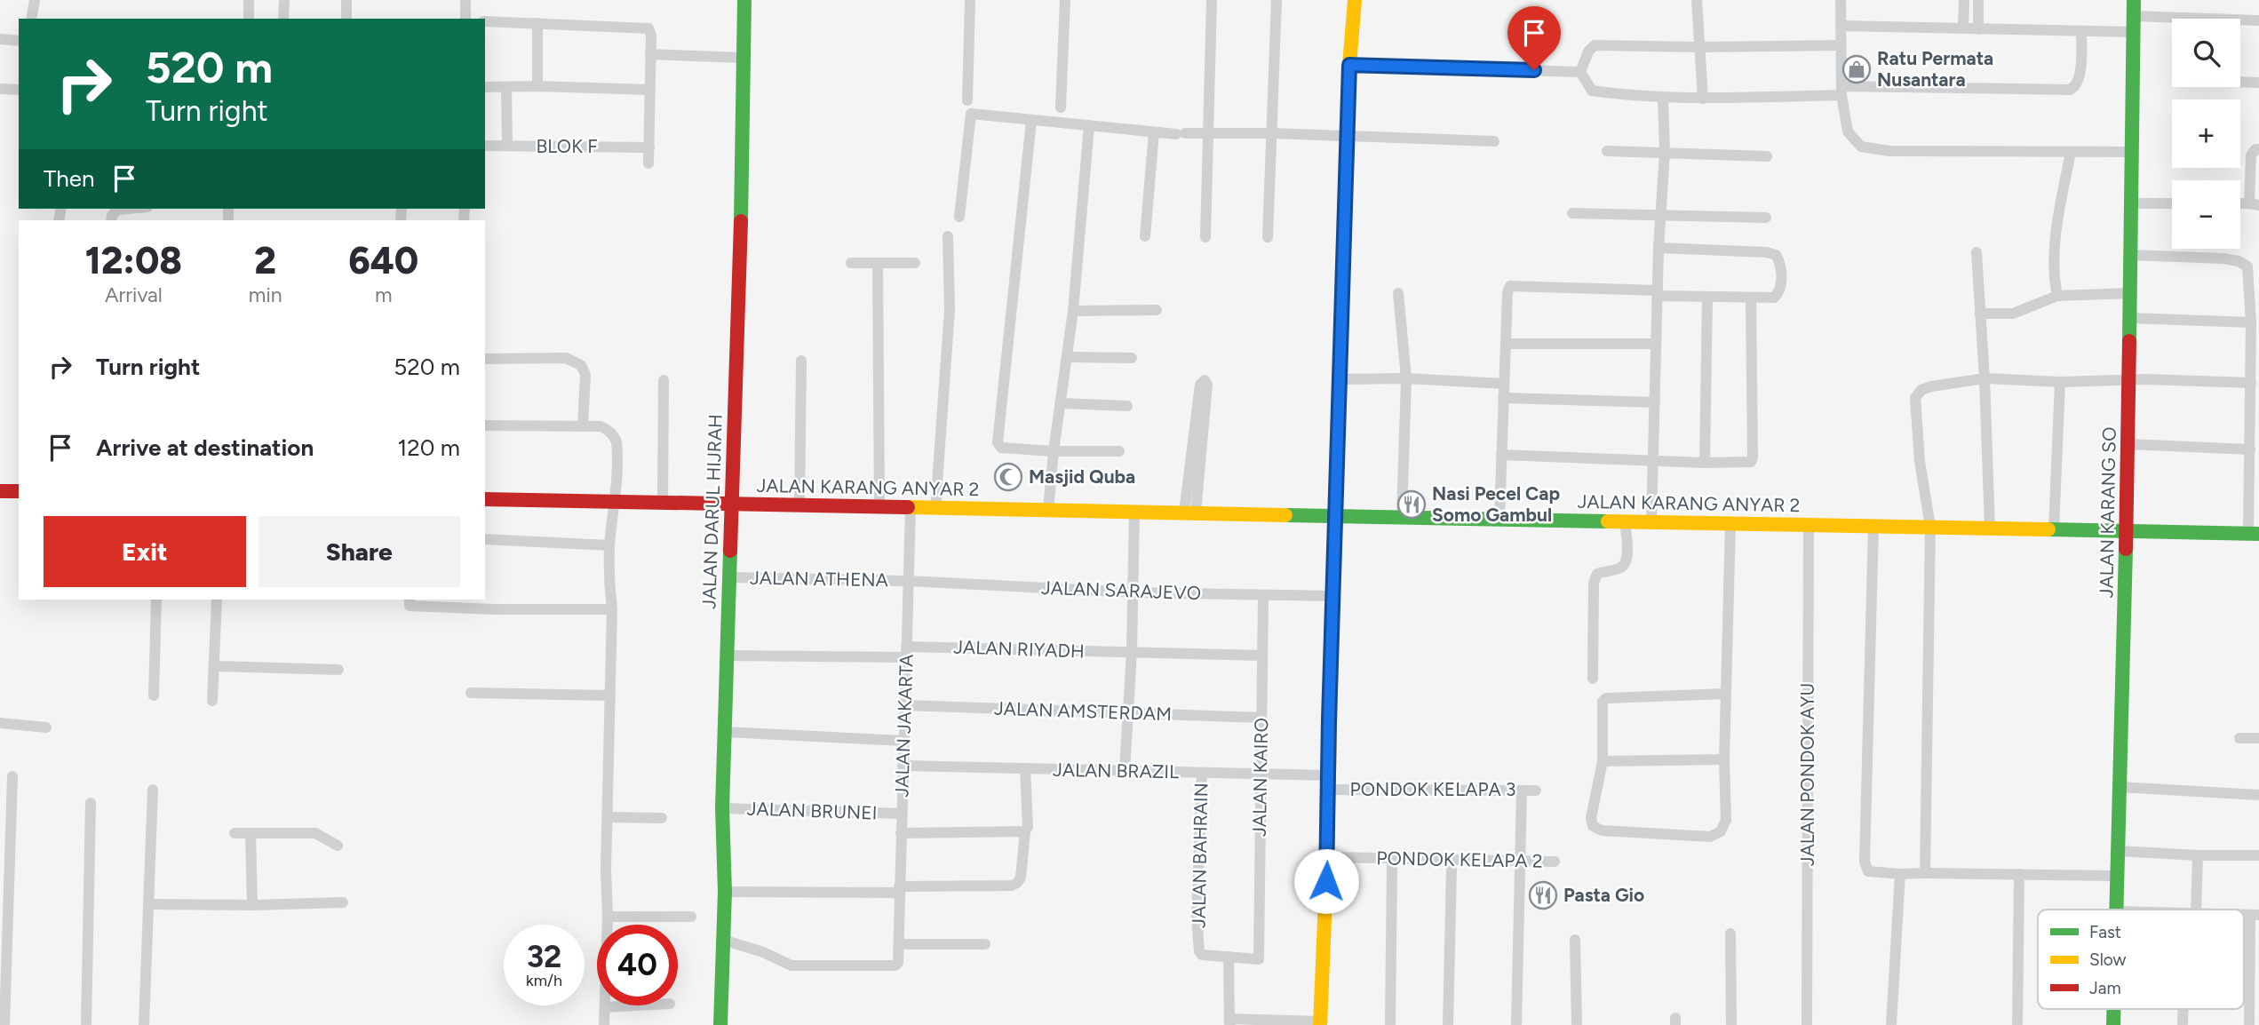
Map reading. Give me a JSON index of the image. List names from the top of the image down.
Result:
{
  "streets": {
    "street": [
      "BLOK F",
      "JALAN KARANG ANYAR 2",
      "JALAN DARUL HIJRAH",
      "JALAN KARANG SO",
      "JALAN ATHENA",
      "JALAN SARAJEVO",
      "JALAN RIYADH",
      "JALAN AMSTERDAM",
      "JALAN JAKARTA",
      "JALAN BRAZIL",
      "JALAN PONDOK AYU",
      "JALAN KAIRO",
      "PONDOK KELAPA 3",
      "JALAN BRUNEI",
      "JALAN BAHRAIN",
      "PONDOK KELAPA 2"
    ]
  },
  "crossings": [
    ["JALAN KARANG ANYAR 2", "JALAN DARUL HIJRAH"],
    ["JALAN KARANG ANYAR 2", "JALAN KARANG SO"],
    ["JALAN KARANG ANYAR 2", "JALAN JAKARTA"],
    ["JALAN KARANG ANYAR 2", "JALAN PONDOK AYU"],
    ["JALAN DARUL HIJRAH", "JALAN ATHENA"],
    ["JALAN DARUL HIJRAH", "JALAN RIYADH"],
    ["JALAN DARUL HIJRAH", "JALAN BRUNEI"],
    ["JALAN ATHENA", "JALAN SARAJEVO"],
    ["JALAN ATHENA", "JALAN JAKARTA"],
    ["JALAN SARAJEVO", "JALAN JAKARTA"],
    ["JALAN SARAJEVO", "JALAN KAIRO"],
    ["JALAN RIYADH", "JALAN JAKARTA"],
    ["JALAN RIYADH", "JALAN KAIRO"],
    ["JALAN AMSTERDAM", "JALAN JAKARTA"],
    ["JALAN AMSTERDAM", "JALAN KAIRO"],
    ["JALAN JAKARTA", "JALAN BRAZIL"],
    ["JALAN JAKARTA", "JALAN BRUNEI"],
    ["JALAN BRAZIL", "JALAN KAIRO"],
    ["JALAN BRAZIL", "PONDOK KELAPA 3"],
    ["JALAN BRAZIL", "JALAN BAHRAIN"],
    ["JALAN KAIRO", "JALAN BAHRAIN"]
  ],
  "places": {
    "shop": ["Ratu Permata Nusantara"],
    "mosque": ["Masjid Quba"],
    "restaurant": ["Nasi Pecel Cap Somo Gambul", "Pasta Gio"]
  },
  "legend": ["Fast", "Slow", "Jam"],
  "page": {
    "map_buttons": ["+", "−"],
    "turn": ["520 m", "Turn right"],
    "then": "Then",
    "eta": [
      "12:08",
      "Arrival",
      "2",
      "min",
      "640",
      "m"
    ],
    "list": [
      {
        "name": "Turn right",
        "value": "520 m"
      },
      {
        "name": "Arrive at destination",
        "value": "120 m"
      }
    ],
    "buttons": ["Exit", "Share"],
    "speed": "32 km/h",
    "limit": "40"
  }
}
